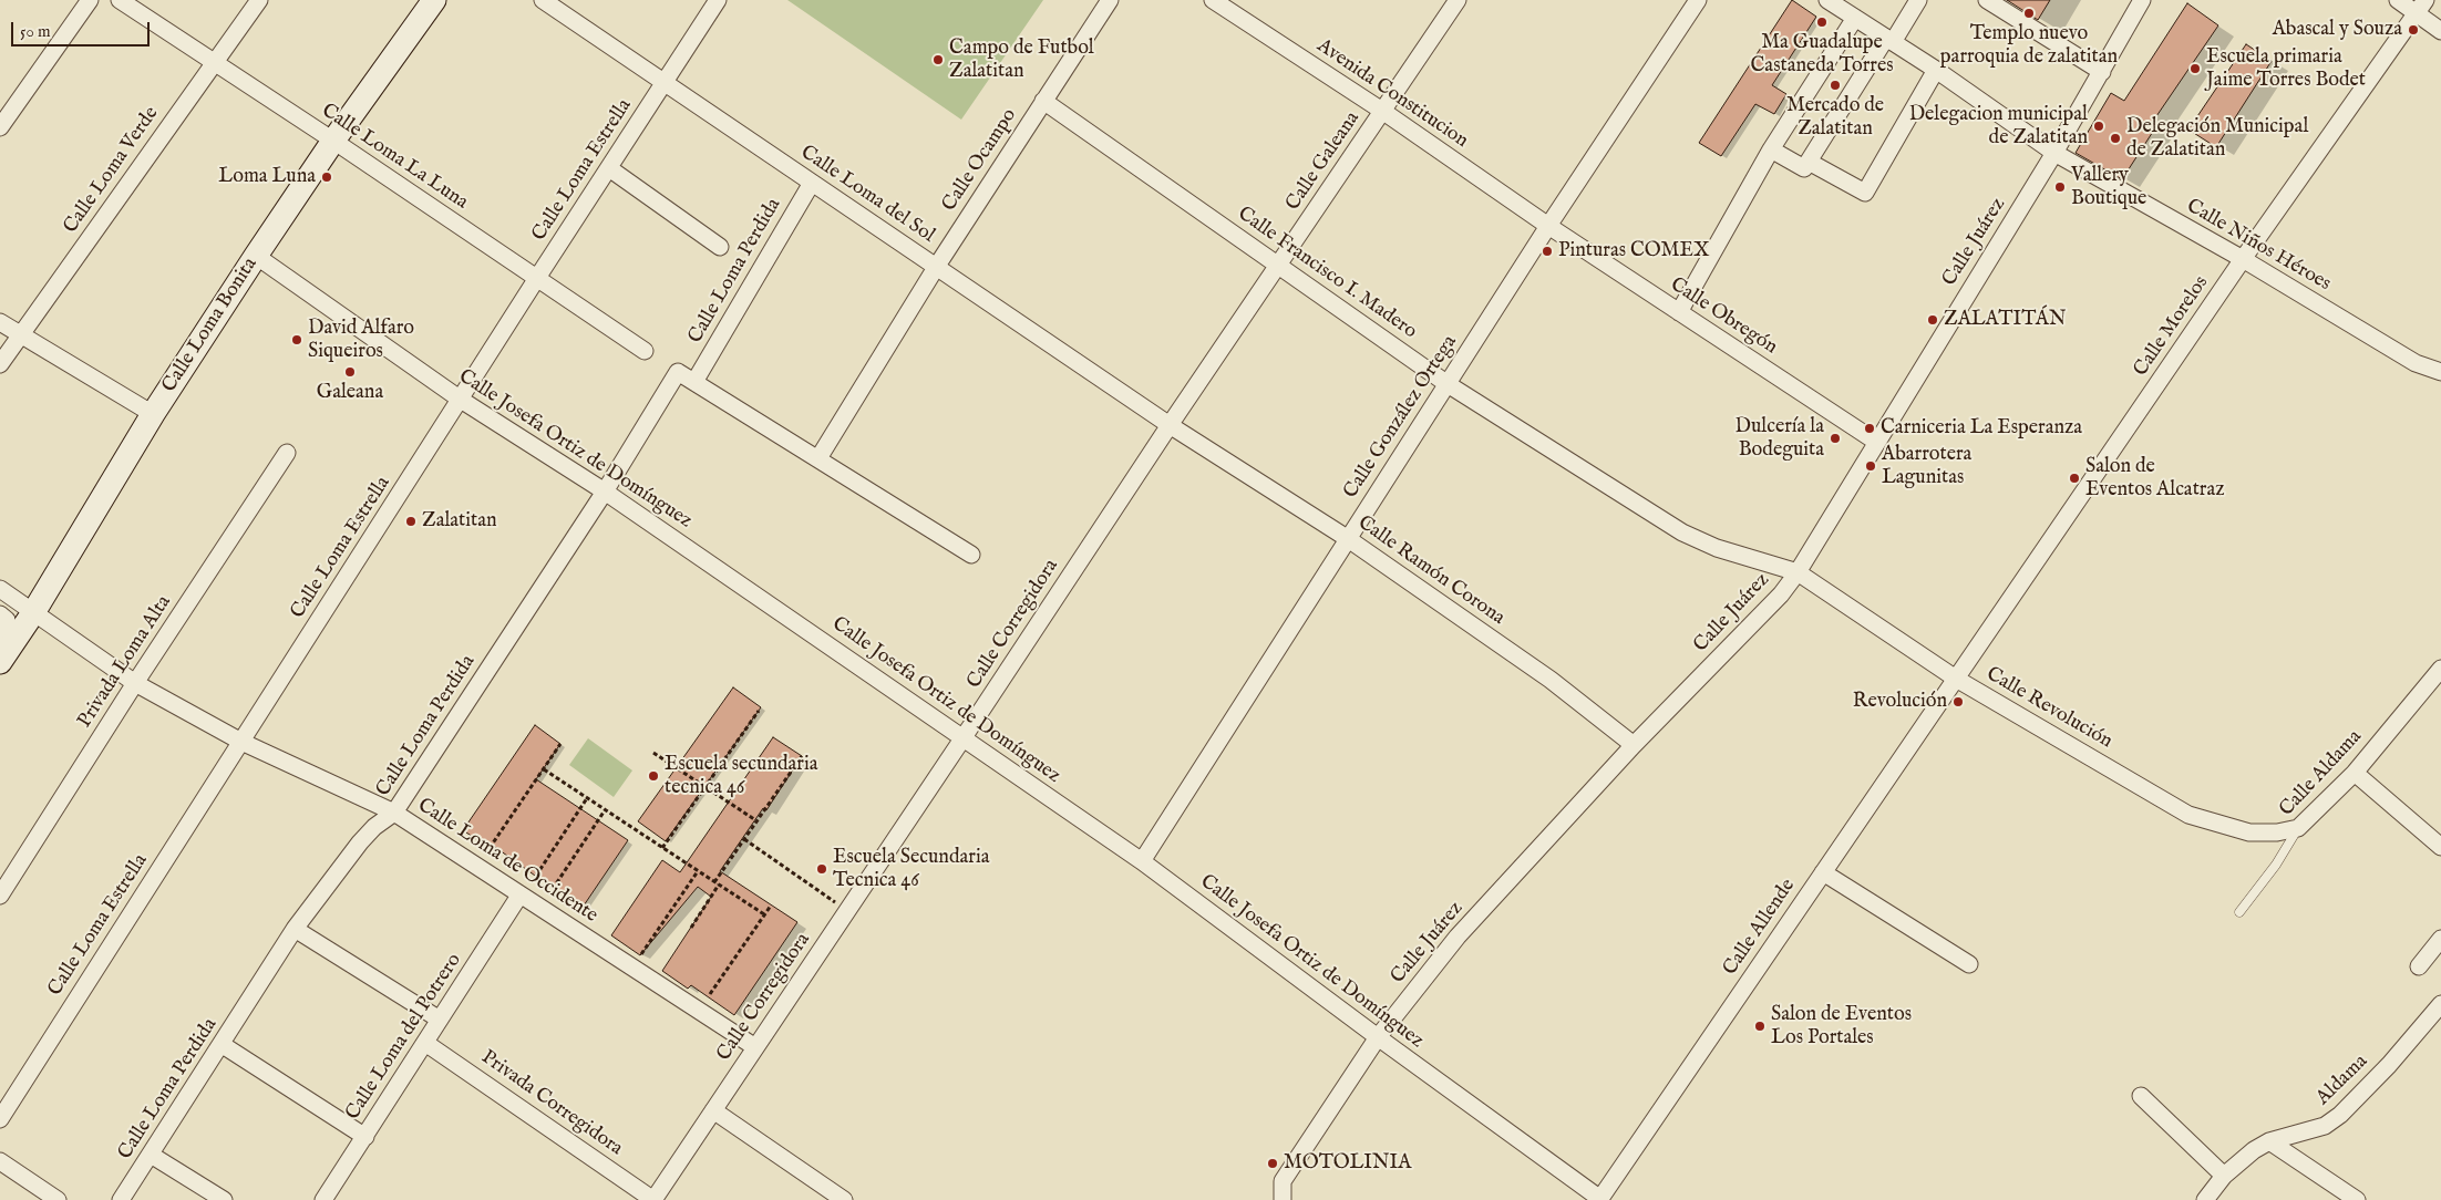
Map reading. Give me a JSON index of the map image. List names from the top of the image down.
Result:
{
  "streets": {
    "street": [
      "Avenida Constitucion",
      "Calle Loma La Luna",
      "Calle Ocampo",
      "Calle Galeana",
      "Calle Loma Verde",
      "Calle Loma Estrella",
      "Calle Loma del Sol",
      "Calle Juárez",
      "Calle Niños Héroes",
      "Calle Loma Perdida",
      "Calle Francisco I. Madero",
      "Calle Obregón",
      "Calle Loma Bonita",
      "Calle Morelos",
      "Calle González Ortega",
      "Calle Josefa Ortiz de Domínguez",
      "Calle Ramón Corona",
      "Calle Corregidora",
      "Privada Loma Alta",
      "Calle Revolución",
      "Calle Aldama",
      "Calle Loma de Occidente",
      "Calle Allende",
      "Calle Loma del Potrero",
      "Aldama",
      "Privada Corregidora"
    ]
  },
  "crossings": [
    ["Avenida Constitucion", "Calle Galeana"],
    ["Avenida Constitucion", "Calle Obregón"],
    ["Avenida Constitucion", "Calle González Ortega"],
    ["Calle Loma La Luna", "Calle Loma Verde"],
    ["Calle Loma La Luna", "Calle Loma Estrella"],
    ["Calle Loma La Luna", "Calle Loma Bonita"],
    ["Calle Ocampo", "Calle Loma del Sol"],
    ["Calle Ocampo", "Calle Francisco I. Madero"],
    ["Calle Galeana", "Calle Francisco I. Madero"],
    ["Calle Galeana", "Calle Corregidora"],
    ["Calle Loma Estrella", "Calle Loma del Sol"],
    ["Calle Loma Estrella", "Calle Josefa Ortiz de Domínguez"],
    ["Calle Loma Estrella", "Calle Loma de Occidente"],
    ["Calle Loma del Sol", "Calle Loma Perdida"],
    ["Calle Loma del Sol", "Calle Ramón Corona"],
    ["Calle Loma del Sol", "Calle Corregidora"],
    ["Calle Juárez", "Calle Niños Héroes"],
    ["Calle Juárez", "Calle Francisco I. Madero"],
    ["Calle Juárez", "Calle Obregón"],
    ["Calle Juárez", "Calle Josefa Ortiz de Domínguez"],
    ["Calle Juárez", "Calle Ramón Corona"],
    ["Calle Juárez", "Calle Revolución"],
    ["Calle Niños Héroes", "Calle Morelos"],
    ["Calle Loma Perdida", "Calle Josefa Ortiz de Domínguez"],
    ["Calle Loma Perdida", "Calle Loma de Occidente"],
    ["Calle Francisco I. Madero", "Calle González Ortega"],
    ["Calle Francisco I. Madero", "Calle Corregidora"],
    ["Calle Francisco I. Madero", "Calle Revolución"],
    ["Calle Obregón", "Calle González Ortega"],
    ["Calle Loma Bonita", "Calle Josefa Ortiz de Domínguez"],
    ["Calle Loma Bonita", "Calle Loma de Occidente"],
    ["Calle Morelos", "Calle Revolución"],
    ["Calle Morelos", "Calle Allende"],
    ["Calle González Ortega", "Calle Josefa Ortiz de Domínguez"],
    ["Calle González Ortega", "Calle Ramón Corona"],
    ["Calle Josefa Ortiz de Domínguez", "Calle Corregidora"],
    ["Calle Josefa Ortiz de Domínguez", "Calle Allende"],
    ["Calle Ramón Corona", "Calle Corregidora"],
    ["Calle Corregidora", "Calle Loma de Occidente"],
    ["Calle Corregidora", "Privada Corregidora"],
    ["Privada Loma Alta", "Calle Loma de Occidente"],
    ["Calle Revolución", "Calle Aldama"],
    ["Calle Revolución", "Calle Allende"],
    ["Calle Loma de Occidente", "Calle Loma del Potrero"],
    ["Calle Loma del Potrero", "Privada Corregidora"]
  ],
  "places": [
    "Templo nuevo parroquia de zalatitan",
    "Ma Guadalupe Castaneda Torres",
    "Abascal y Souza",
    "Campo de Futbol Zalatitan",
    "Escuela primaria Jaime Torres Bodet",
    "Mercado de Zalatitan",
    "Delegacion municipal de Zalatitan",
    "Delegación Municipal de Zalatitan",
    "Loma Luna",
    "Vallery Boutique",
    "Pinturas COMEX",
    "ZALATITÁN",
    "David Alfaro Siqueiros",
    "Galeana",
    "Carniceria La Esperanza",
    "Dulcería la Bodeguita",
    "Abarrotera Lagunitas",
    "Salon de Eventos Alcatraz",
    "Zalatitan",
    "Revolución",
    "Escuela secundaria tecnica 46",
    "Escuela Secundaria Tecnica 46",
    "Salon de Eventos Los Portales",
    "MOTOLINIA"
  ],
  "scale_bar": "50 m"
}
